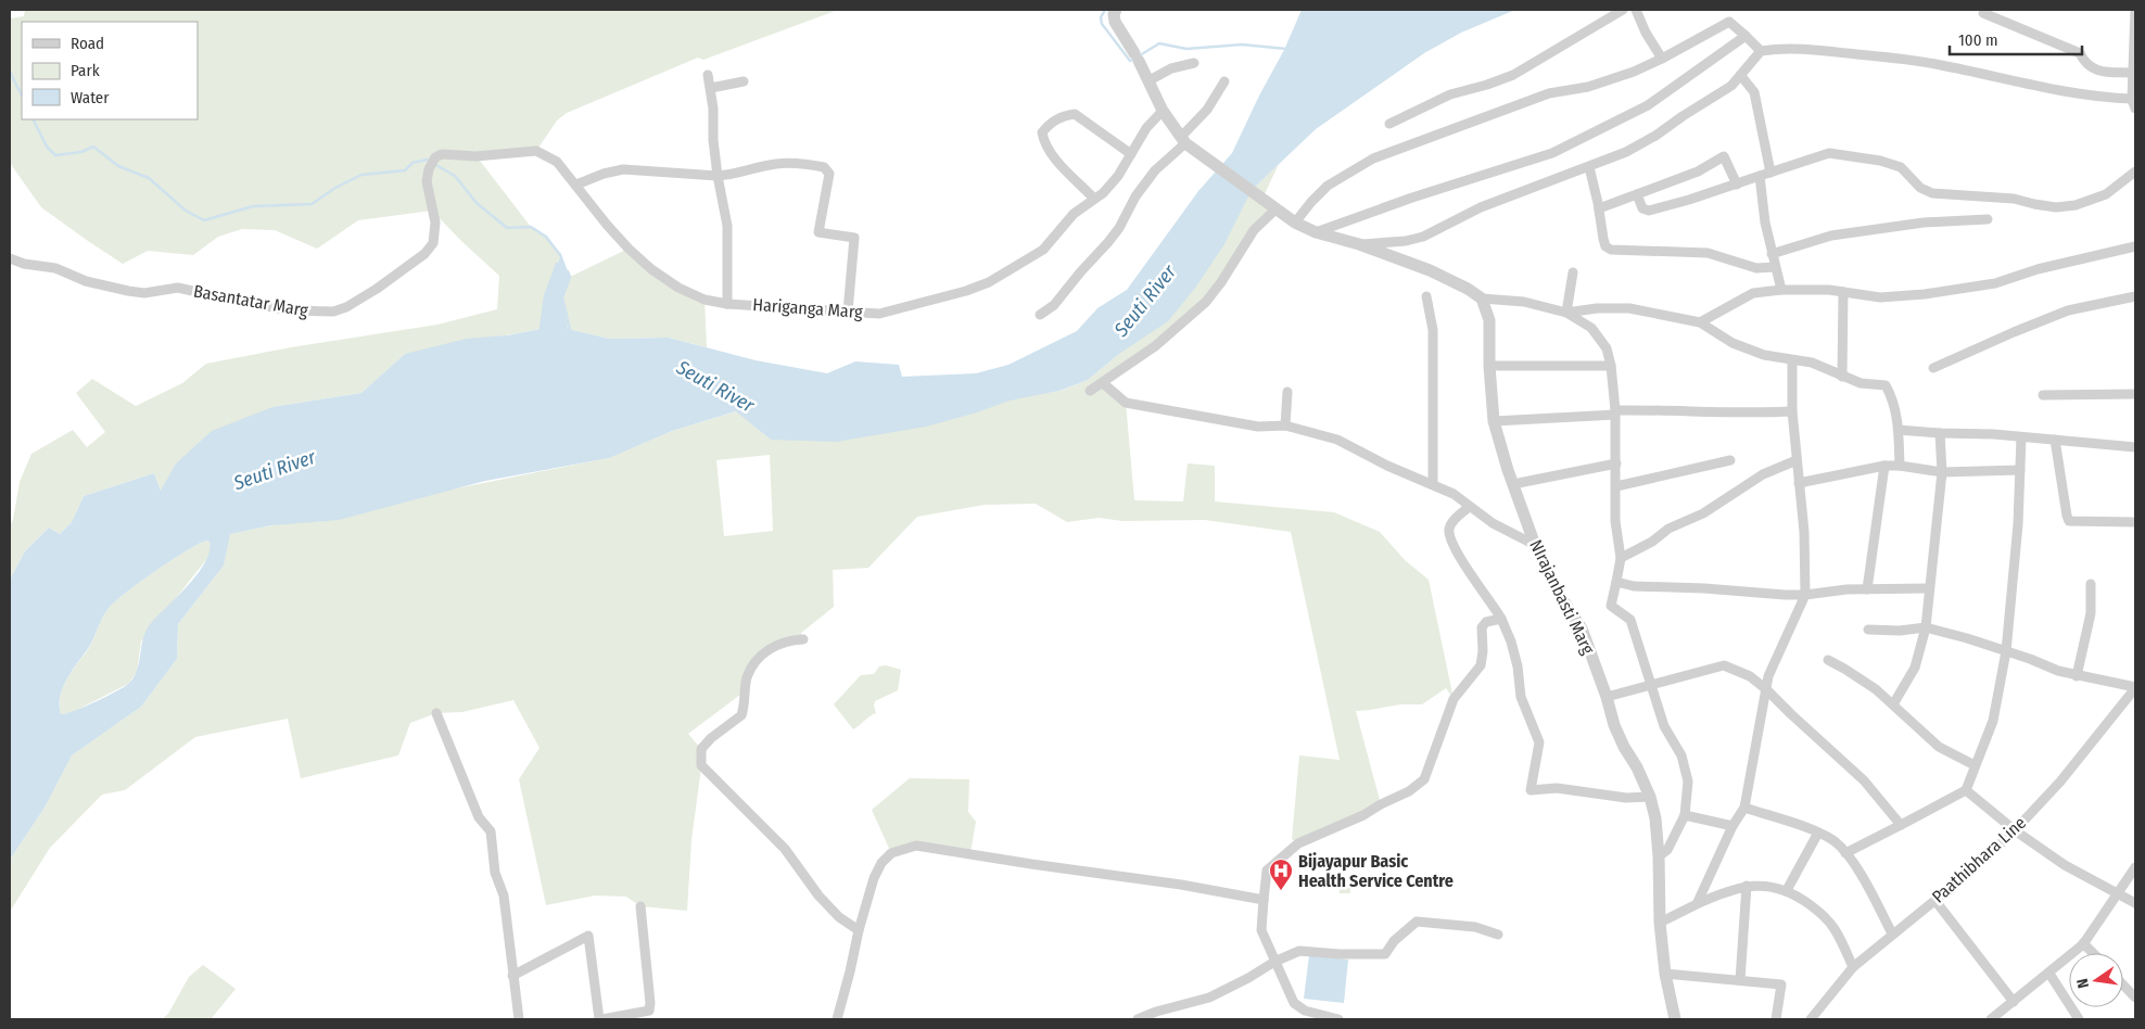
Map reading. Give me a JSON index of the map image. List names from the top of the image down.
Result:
{
  "streets": {
    "street": [
      "Basantatar Marg",
      "Hariganga Marg",
      "NIrajanbasti Marg",
      "Paathibhara Line"
    ]
  },
  "crossings": [
    ["Basantatar Marg", "Hariganga Marg"]
  ],
  "water": ["Seuti River"],
  "places": {
    "hospital": ["Bijayapur Basic Health Service Centre"]
  },
  "legend": ["Road", "Park", "Water"],
  "scale_bar": "100 m",
  "north": "left"
}
